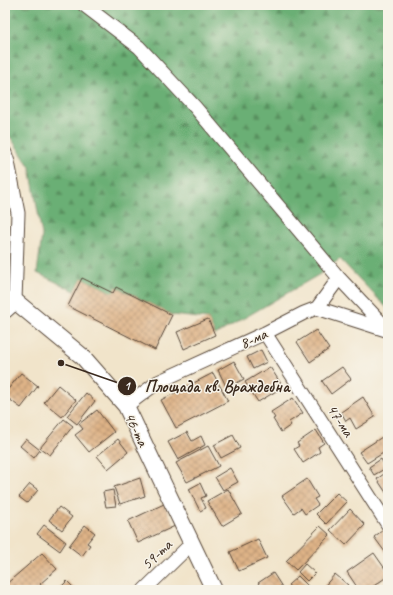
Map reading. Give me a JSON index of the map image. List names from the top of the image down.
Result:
{
  "streets": {
    "street": [
      "8-ма",
      "47-ма",
      "46-та",
      "59-та"
    ]
  },
  "crossings": [
    ["8-ма", "47-ма"],
    ["8-ма", "46-та"],
    ["46-та", "59-та"]
  ],
  "places": ["Площада кв. Враждебна"]
}
